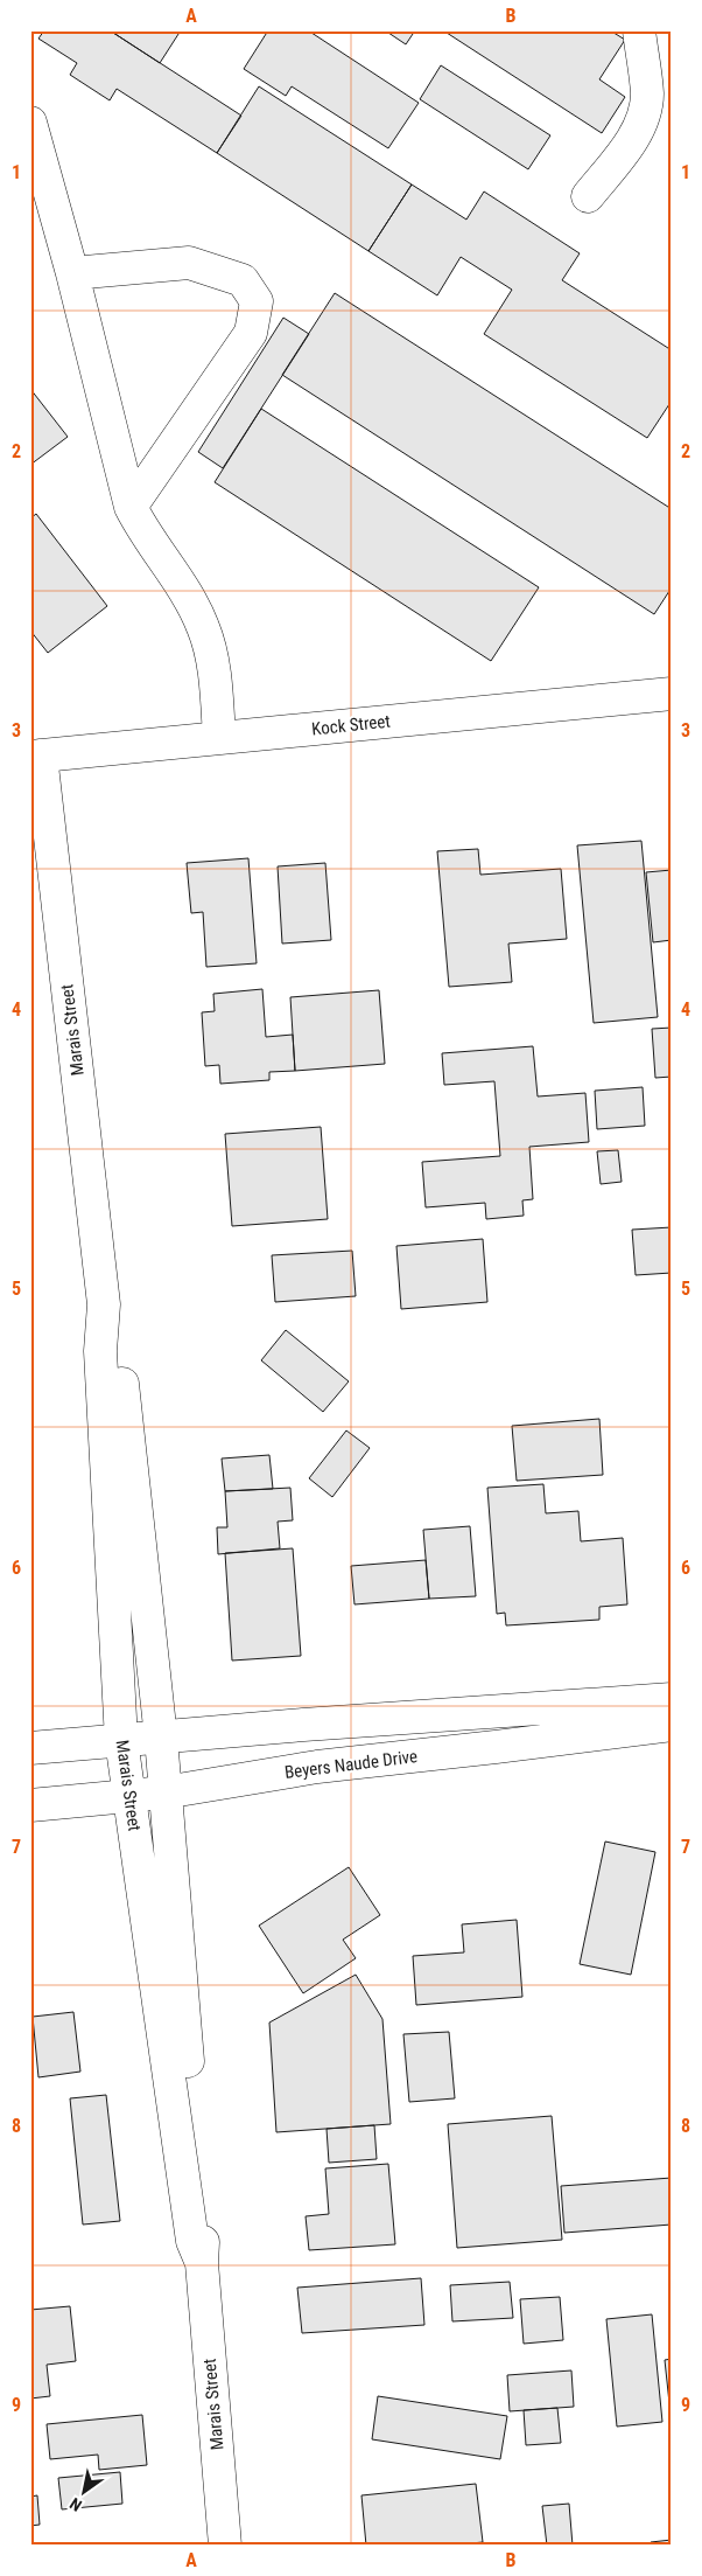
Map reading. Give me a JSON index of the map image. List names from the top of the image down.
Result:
{
  "streets": {
    "street": ["Kock Street", "Marais Street", "Beyers Naude Drive"]
  },
  "crossings": [
    ["Kock Street", "Marais Street"],
    ["Marais Street", "Beyers Naude Drive"]
  ],
  "north": "bottom left",
  "grid": {
    "columns": ["A", "B"],
    "rows": [
      "1",
      "2",
      "3",
      "4",
      "5",
      "6",
      "7",
      "8",
      "9"
    ]
  }
}
